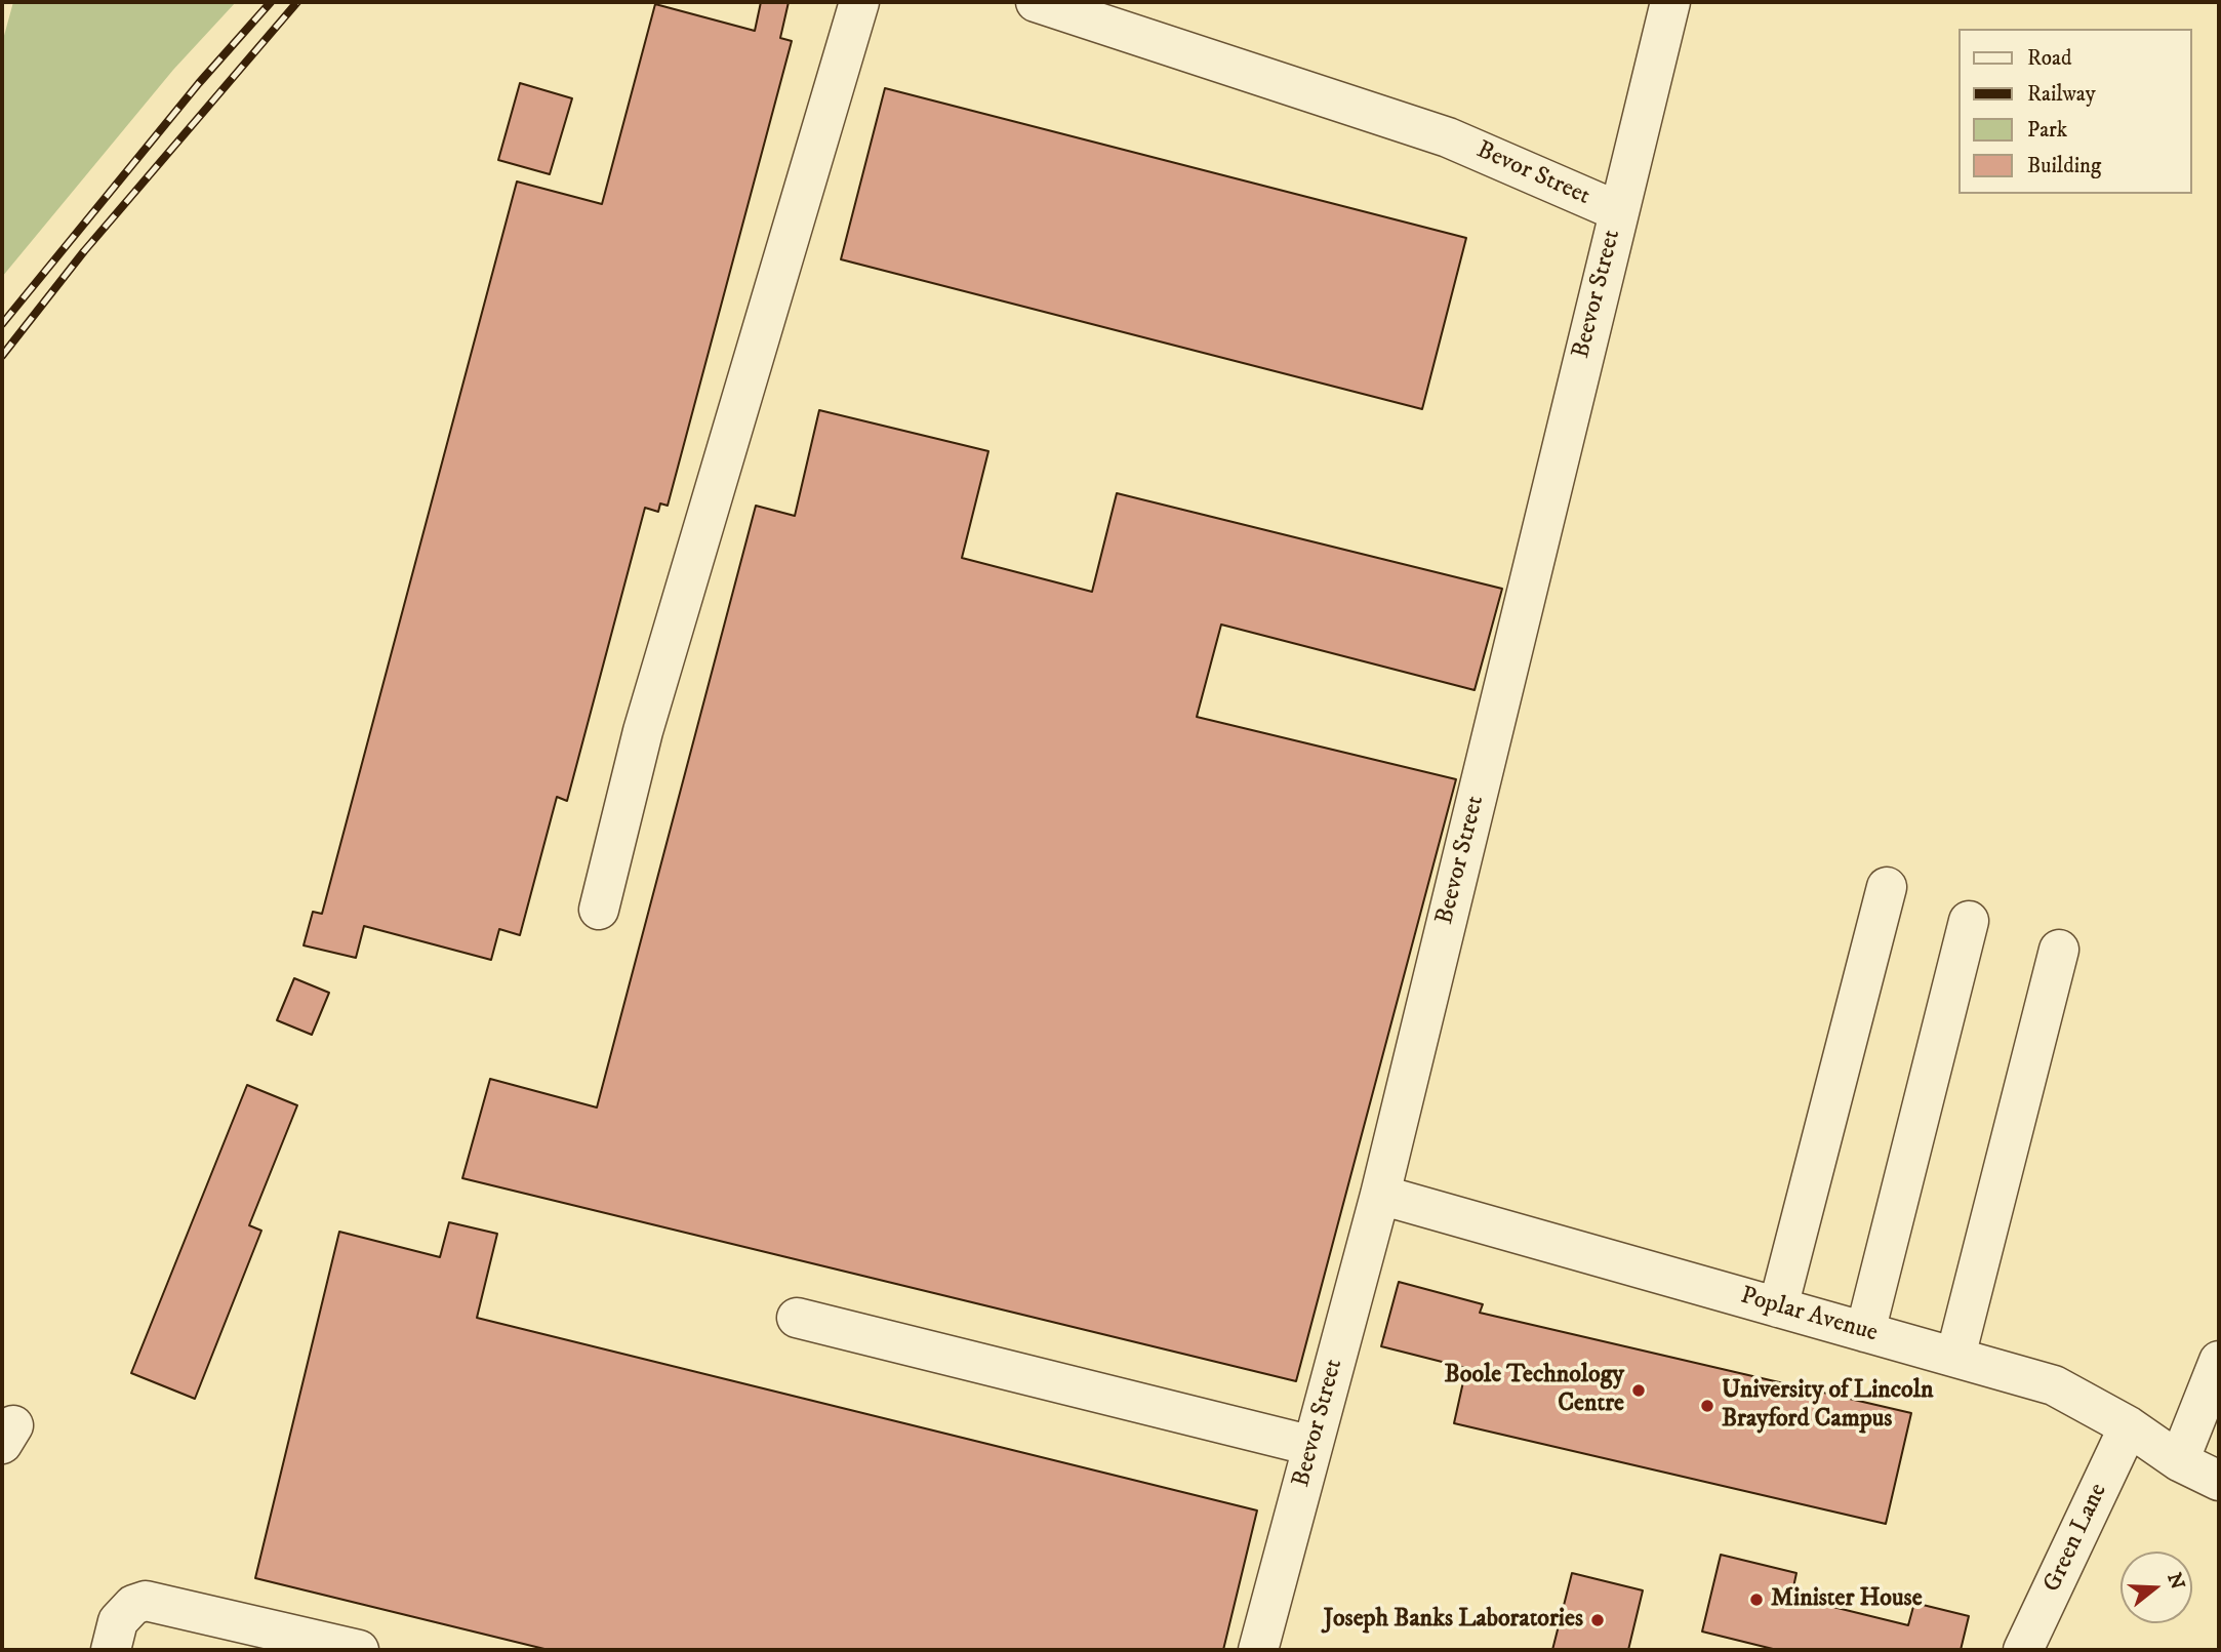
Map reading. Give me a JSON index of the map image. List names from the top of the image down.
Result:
{
  "streets": {
    "street": [
      "Bevor Street",
      "Beevor Street",
      "Poplar Avenue",
      "Green Lane"
    ]
  },
  "crossings": [
    ["Bevor Street", "Beevor Street"],
    ["Beevor Street", "Poplar Avenue"],
    ["Poplar Avenue", "Green Lane"]
  ],
  "places": [
    "Boole Technology Centre",
    "University of Lincoln Brayford Campus",
    "Minister House",
    "Joseph Banks Laboratories"
  ],
  "legend": [
    "Road",
    "Railway",
    "Park",
    "Building"
  ],
  "north": "right"
}
